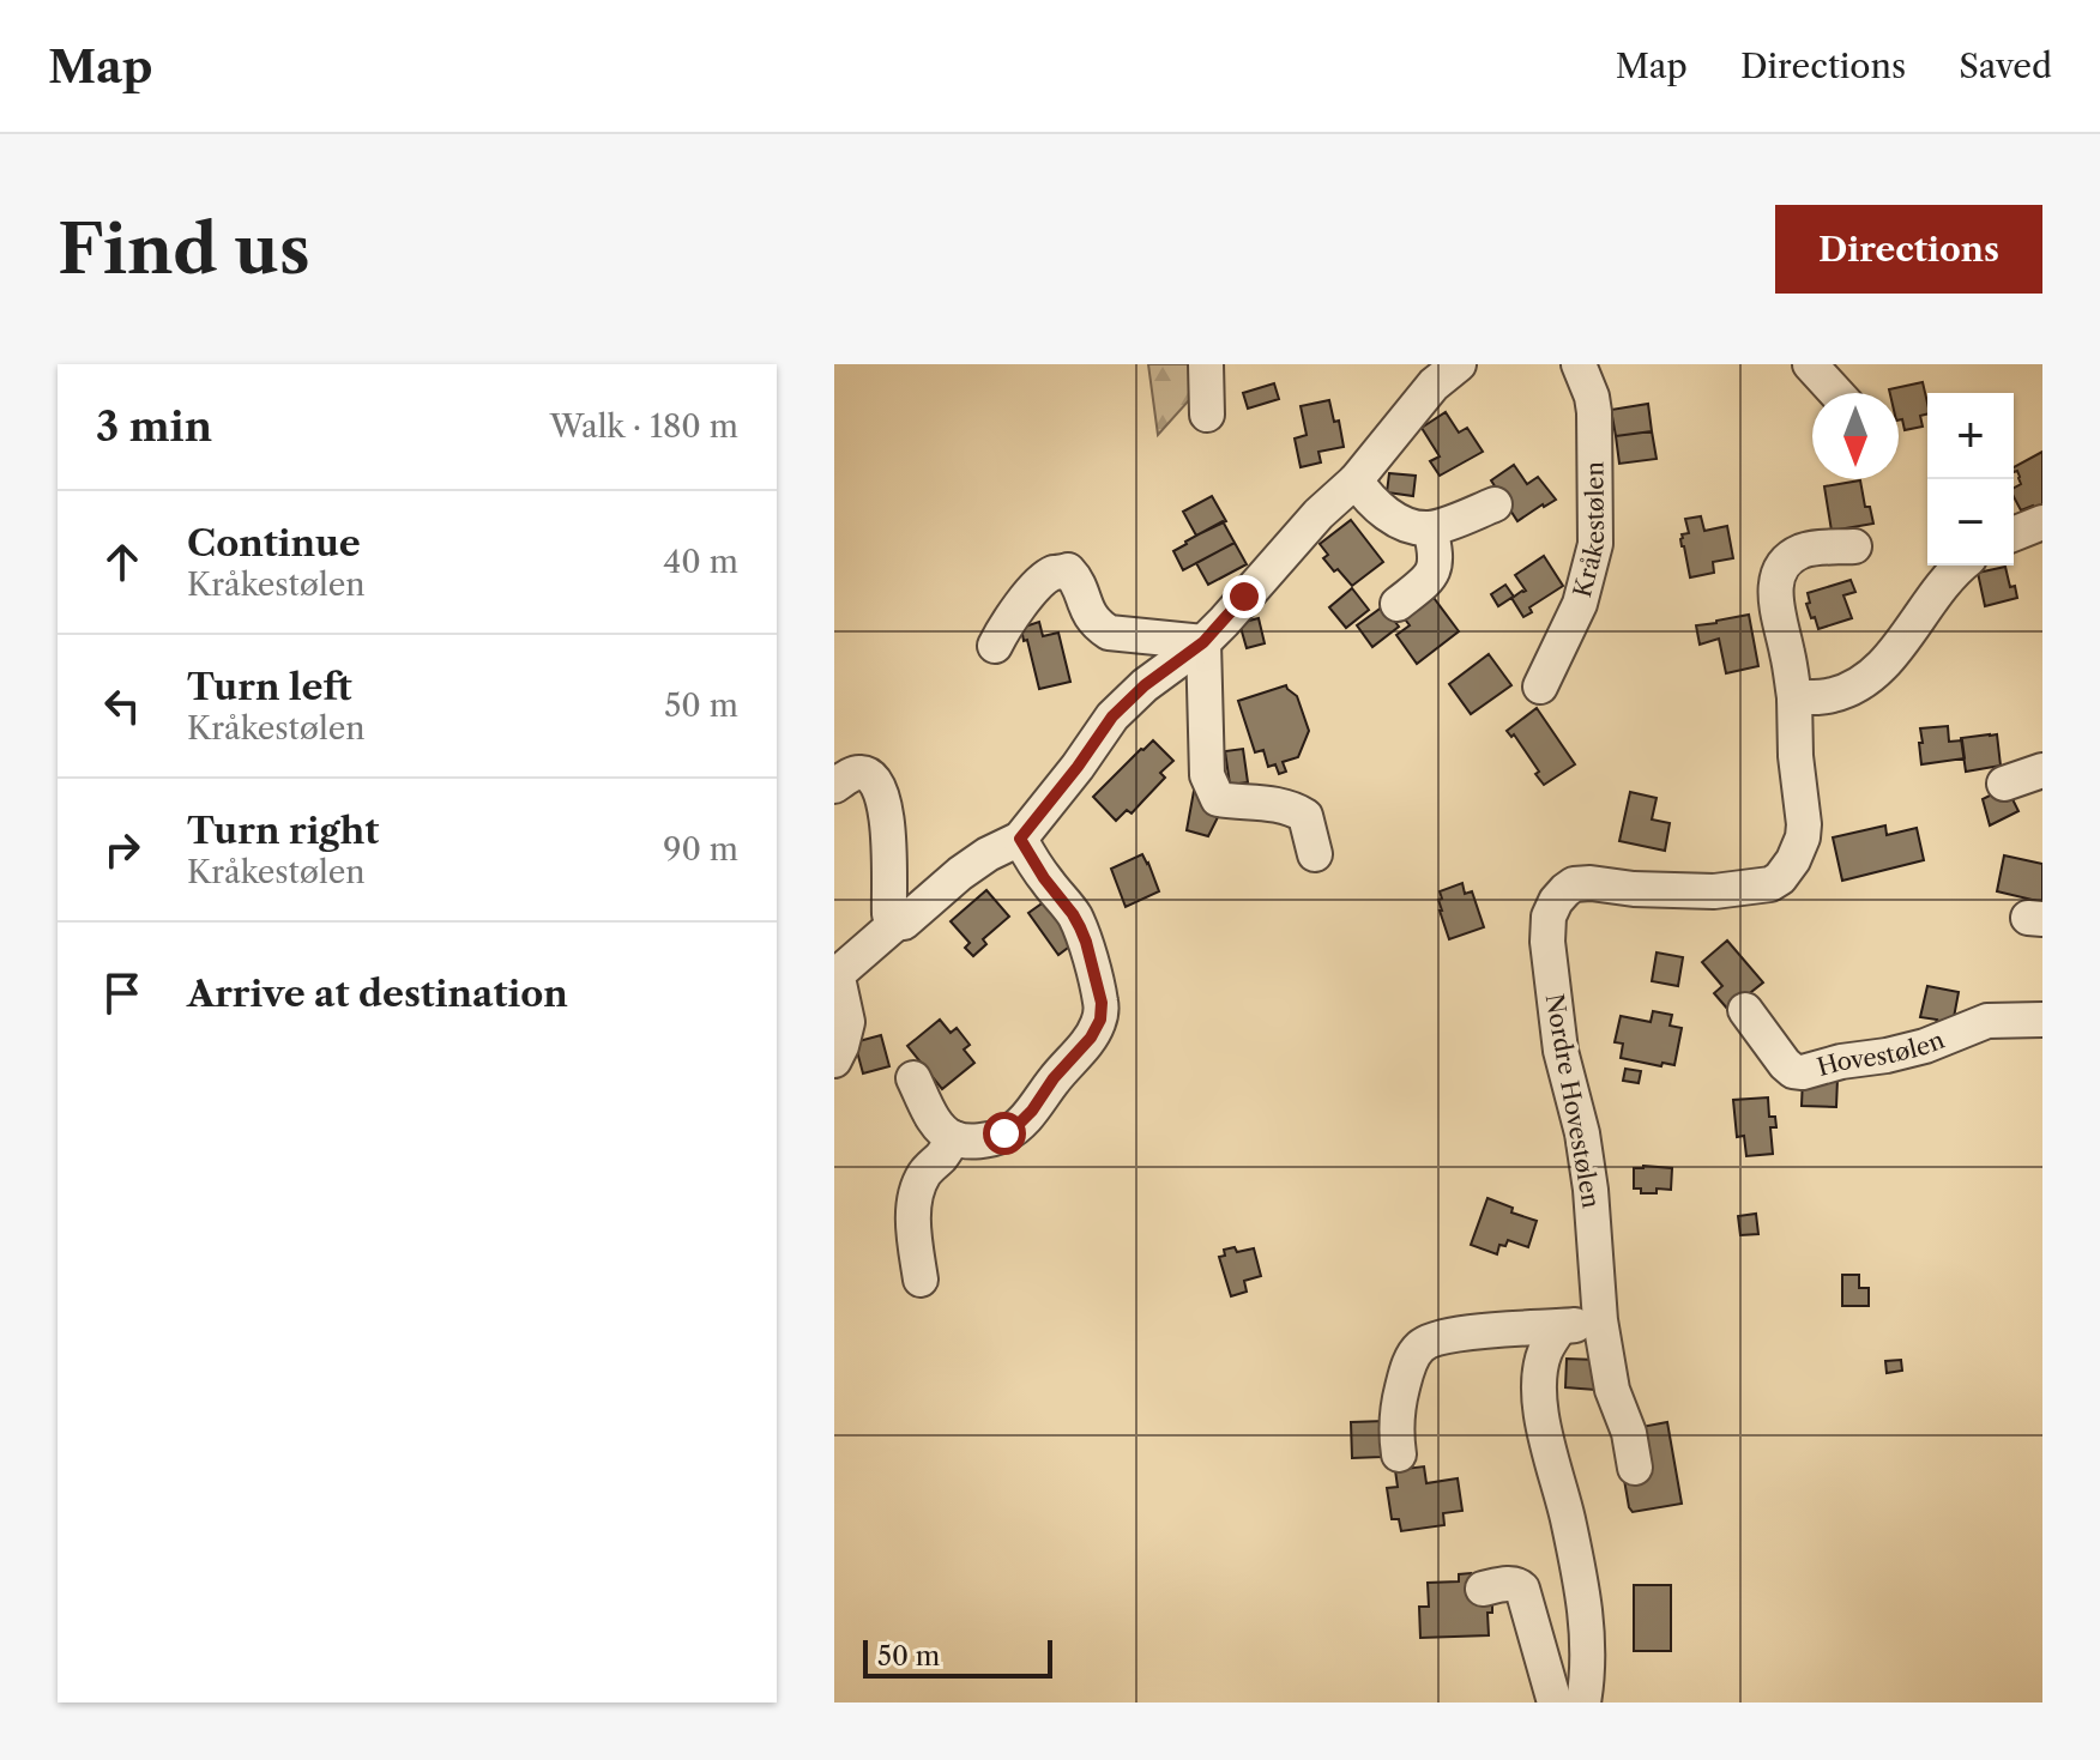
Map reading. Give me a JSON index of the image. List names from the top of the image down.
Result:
{
  "streets": {
    "lane": ["Kråkestølen", "Hovestølen", "Nordre Hovestølen"]
  },
  "scale_bar": "50 m",
  "north": "bottom",
  "page": {
    "header": "Map",
    "nav": ["Map", "Directions", "Saved"],
    "buttons": "Directions",
    "title": "Find us",
    "heading": ["3 min", "Walk · 180 m"],
    "map_buttons": ["+", "−"],
    "list": [
      ["Continue", "Kråkestølen", "40 m"],
      ["Turn left", "Kråkestølen", "50 m"],
      ["Turn right", "Kråkestølen", "90 m"],
      "Arrive at destination"
    ],
    "scale": "50 m"
  }
}
